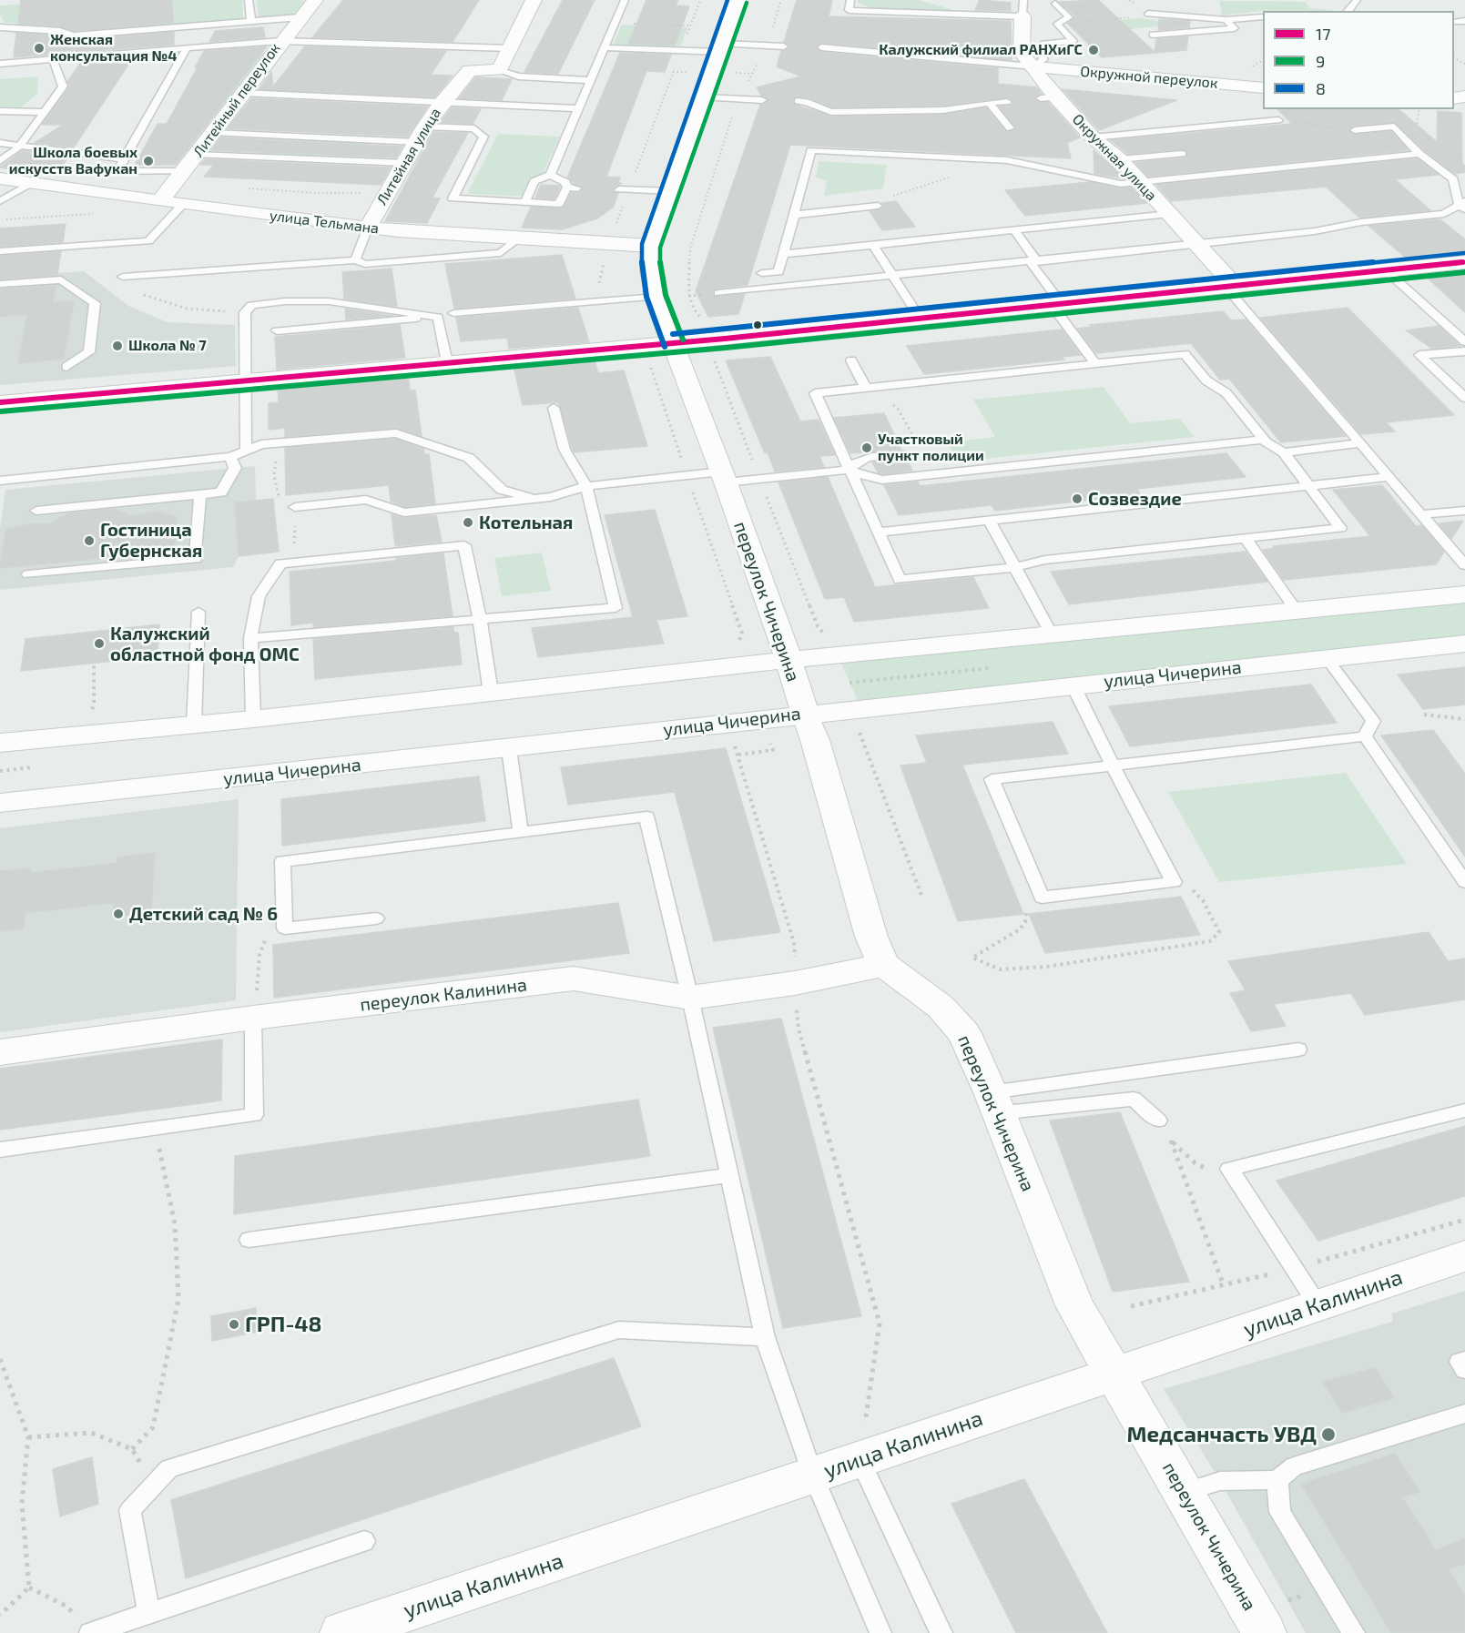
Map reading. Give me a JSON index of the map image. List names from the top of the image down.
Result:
{
  "streets": {
    "street": [
      "Окружной переулок",
      "Литейный переулок",
      "Литейная улица",
      "Окружная улица",
      "улица Тельмана",
      "переулок Чичерина",
      "улица Чичерина",
      "переулок Калинина",
      "улица Калинина"
    ]
  },
  "crossings": [
    ["Окружной переулок", "Окружная улица"],
    ["Литейный переулок", "улица Тельмана"],
    ["Литейная улица", "улица Тельмана"],
    ["улица Тельмана", "переулок Чичерина"],
    ["переулок Чичерина", "улица Чичерина"],
    ["переулок Чичерина", "переулок Калинина"],
    ["переулок Чичерина", "улица Калинина"]
  ],
  "places": [
    "Женская консультация №4",
    "Калужский филиал РАНХиГС",
    "Школа боевых искусств Вафукан",
    "Школа № 7",
    "Участковый пункт полиции",
    "Созвездие",
    "Котельная",
    "Гостиница Губернская",
    "Калужский областной фонд ОМС",
    "Детский сад № 6",
    "ГРП-48",
    "Медсанчасть УВД"
  ],
  "lines": ["transit line 8", "transit line 9", "transit line 17"],
  "legend": ["17", "9", "8"]
}
